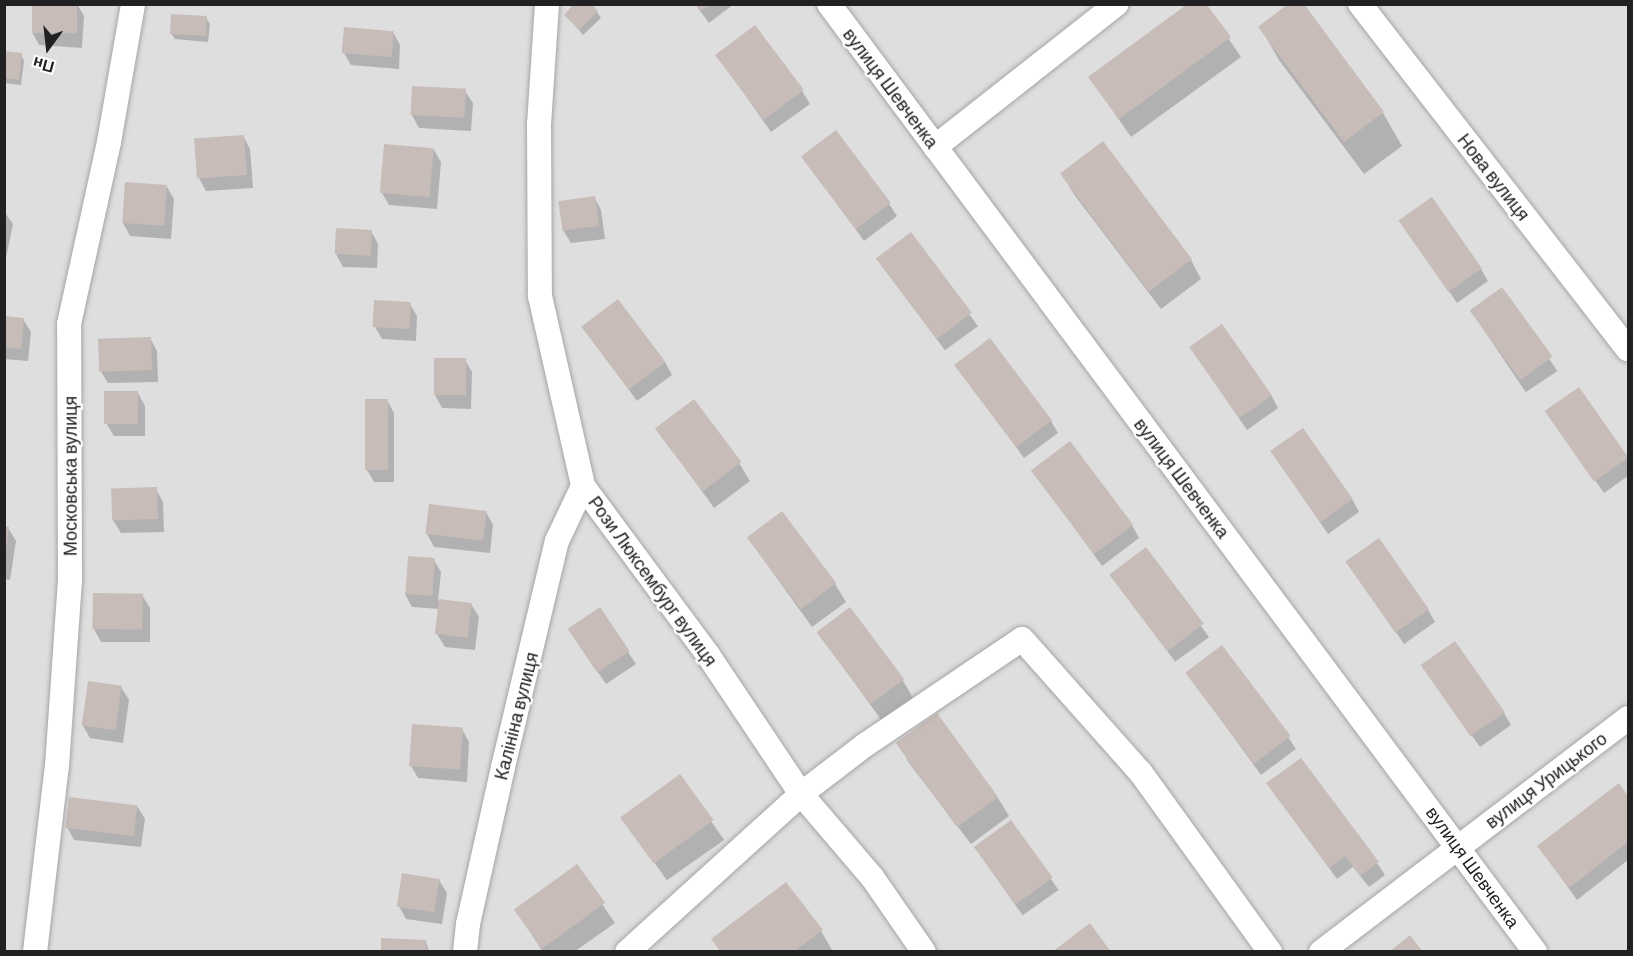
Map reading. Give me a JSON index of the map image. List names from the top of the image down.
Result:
{
  "streets": {
    "street": [
      "вулиця Шевченка",
      "Нова вулиця",
      "Московська вулиця",
      "Рози Люксембург вулиця",
      "Калініна вулиця",
      "вулиця Урицького"
    ]
  },
  "crossings": [
    ["вулиця Шевченка", "вулиця Урицького"],
    ["Рози Люксембург вулиця", "Калініна вулиця"]
  ],
  "north": "bottom"
}
